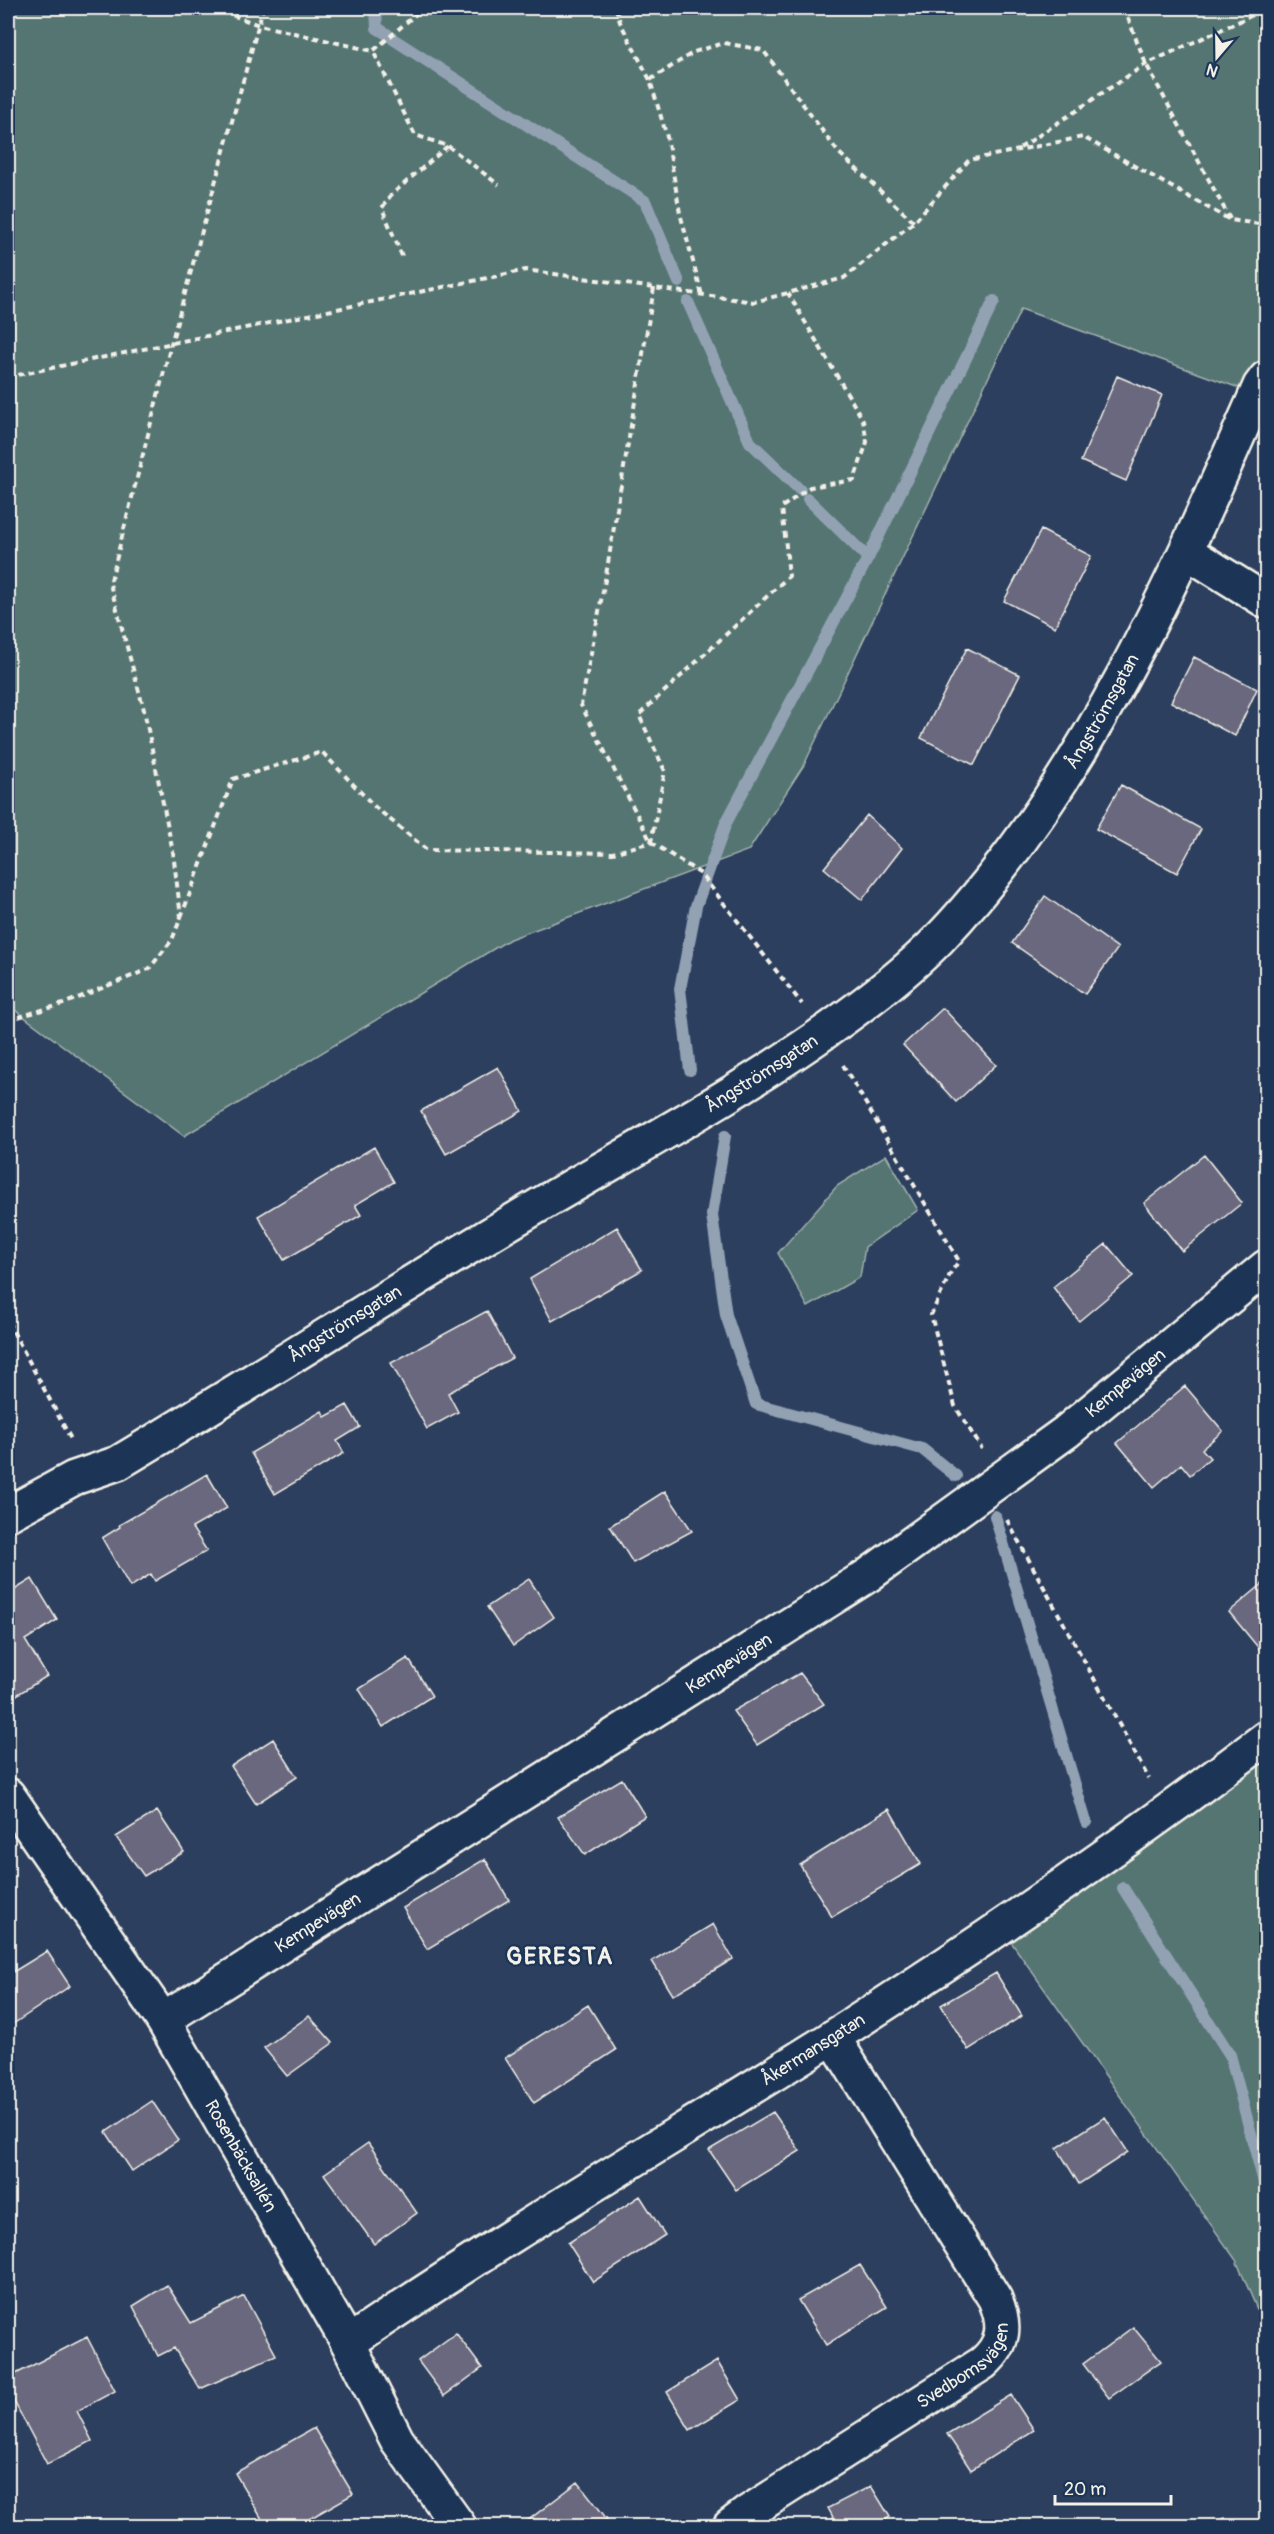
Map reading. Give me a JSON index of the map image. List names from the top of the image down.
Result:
{
  "streets": {
    "street": [
      "Ångströmsgatan",
      "Kempevägen",
      "Åkermansgatan",
      "Rosenbäcksallén",
      "Svedbomsvägen"
    ]
  },
  "crossings": [
    ["Kempevägen", "Rosenbäcksallén"],
    ["Åkermansgatan", "Rosenbäcksallén"],
    ["Åkermansgatan", "Svedbomsvägen"]
  ],
  "districts": ["GERESTA"],
  "scale_bar": "20 m",
  "north": "bottom"
}
